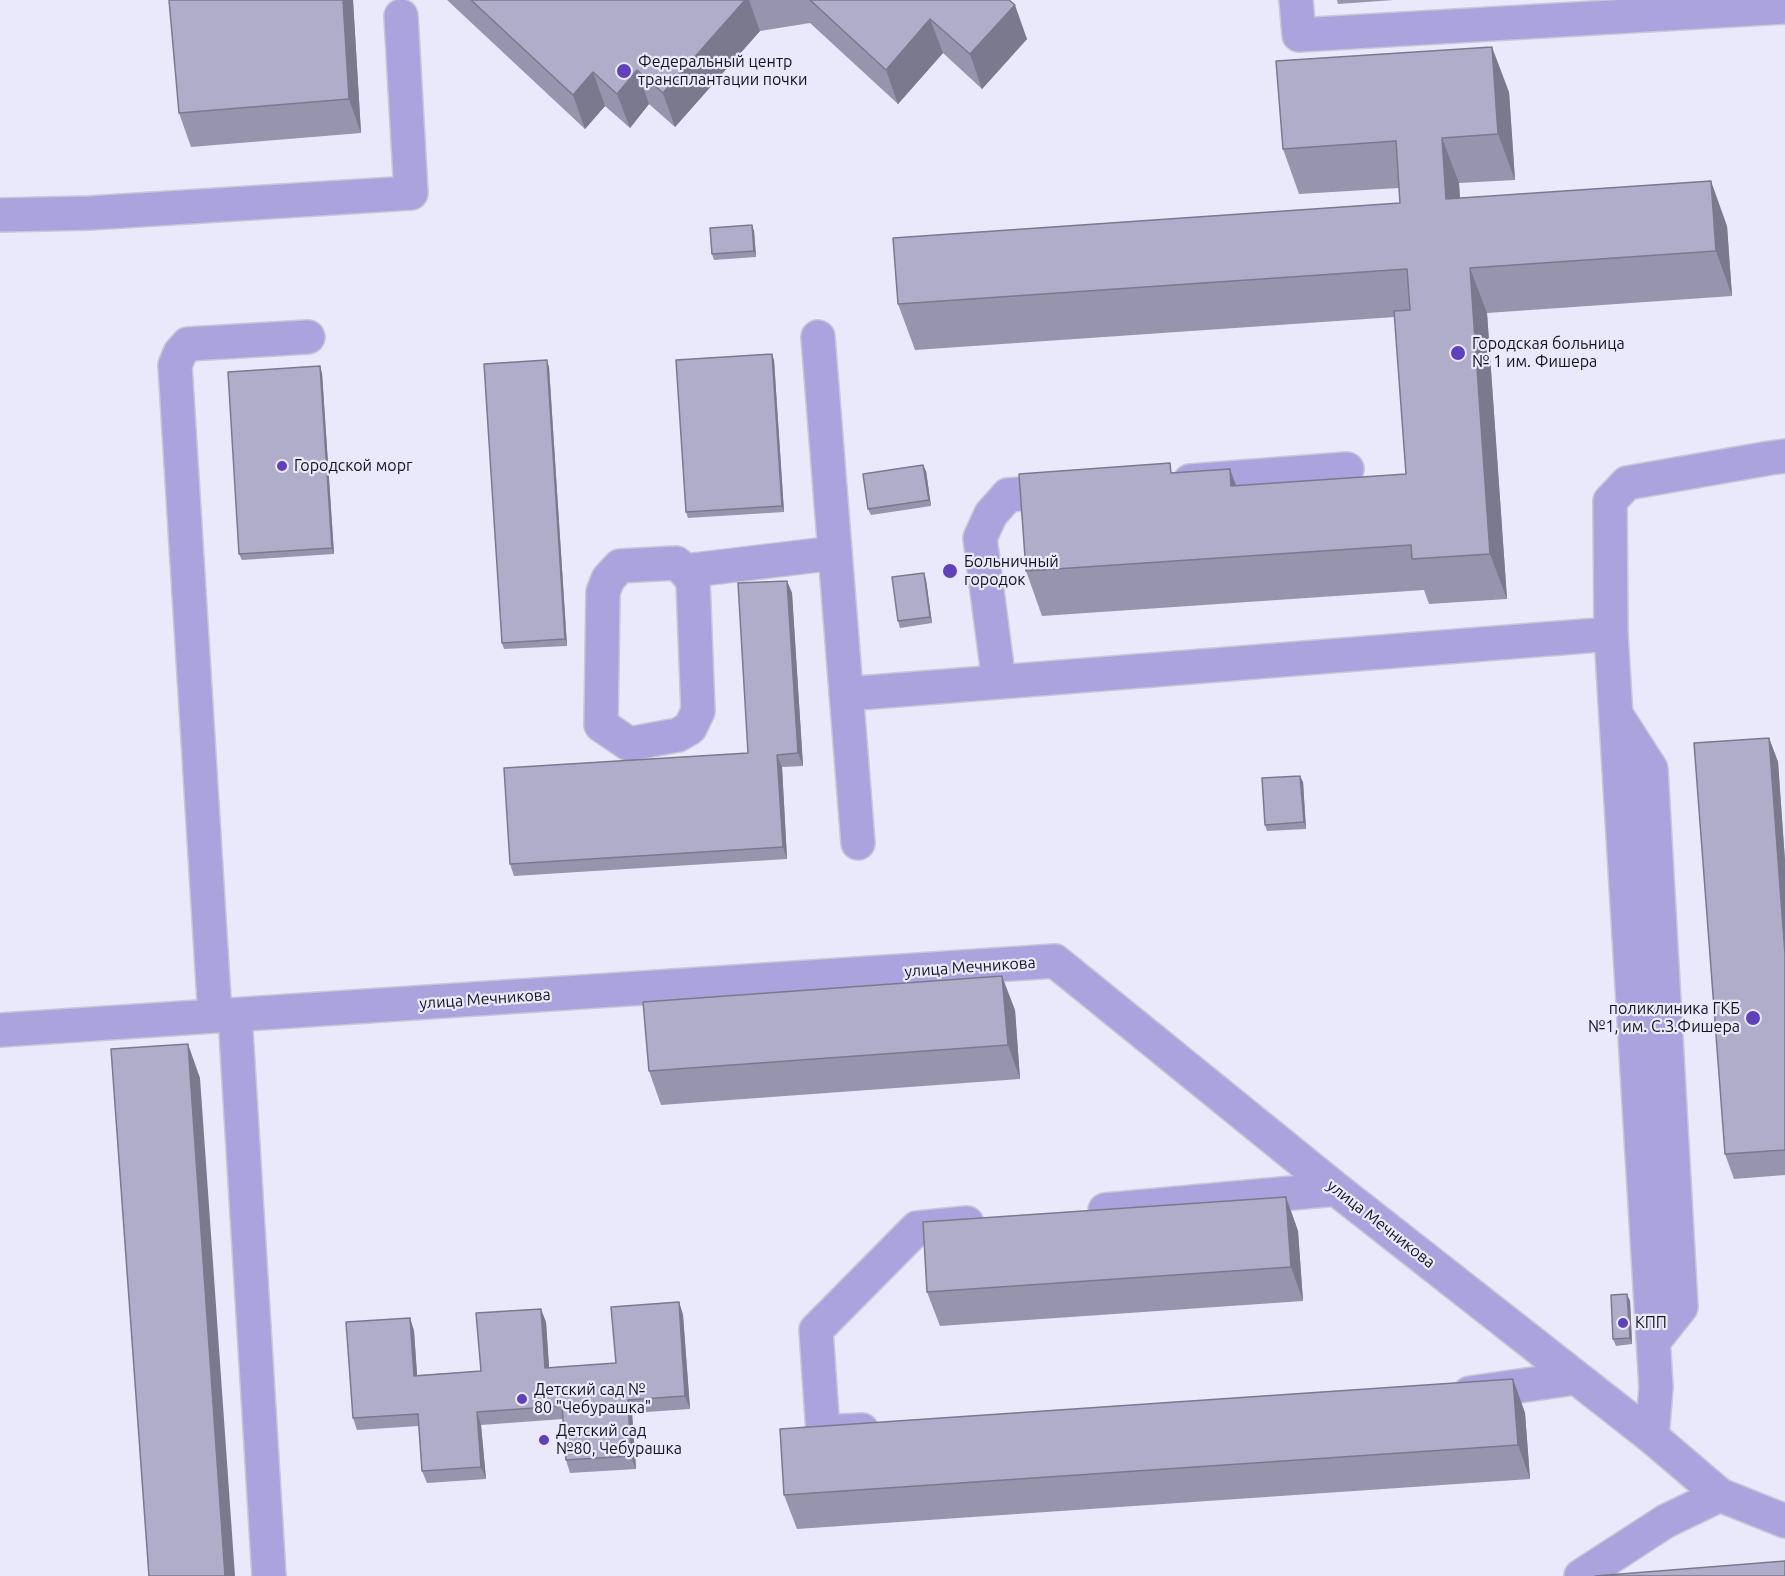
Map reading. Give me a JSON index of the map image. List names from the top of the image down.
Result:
{
  "streets": {
    "street": ["улица Мечникова"]
  },
  "places": [
    "Федеральный центр трансплантации почки",
    "Городская больница № 1 им. Фишера",
    "Городской морг",
    "Больничный городок",
    "поликлиника ГКБ №1, им. С.З.Фишера",
    "КПП",
    "Детский сад № 80 \"Чебурашка\"",
    "Детский сад №80, Чебурашка"
  ]
}
